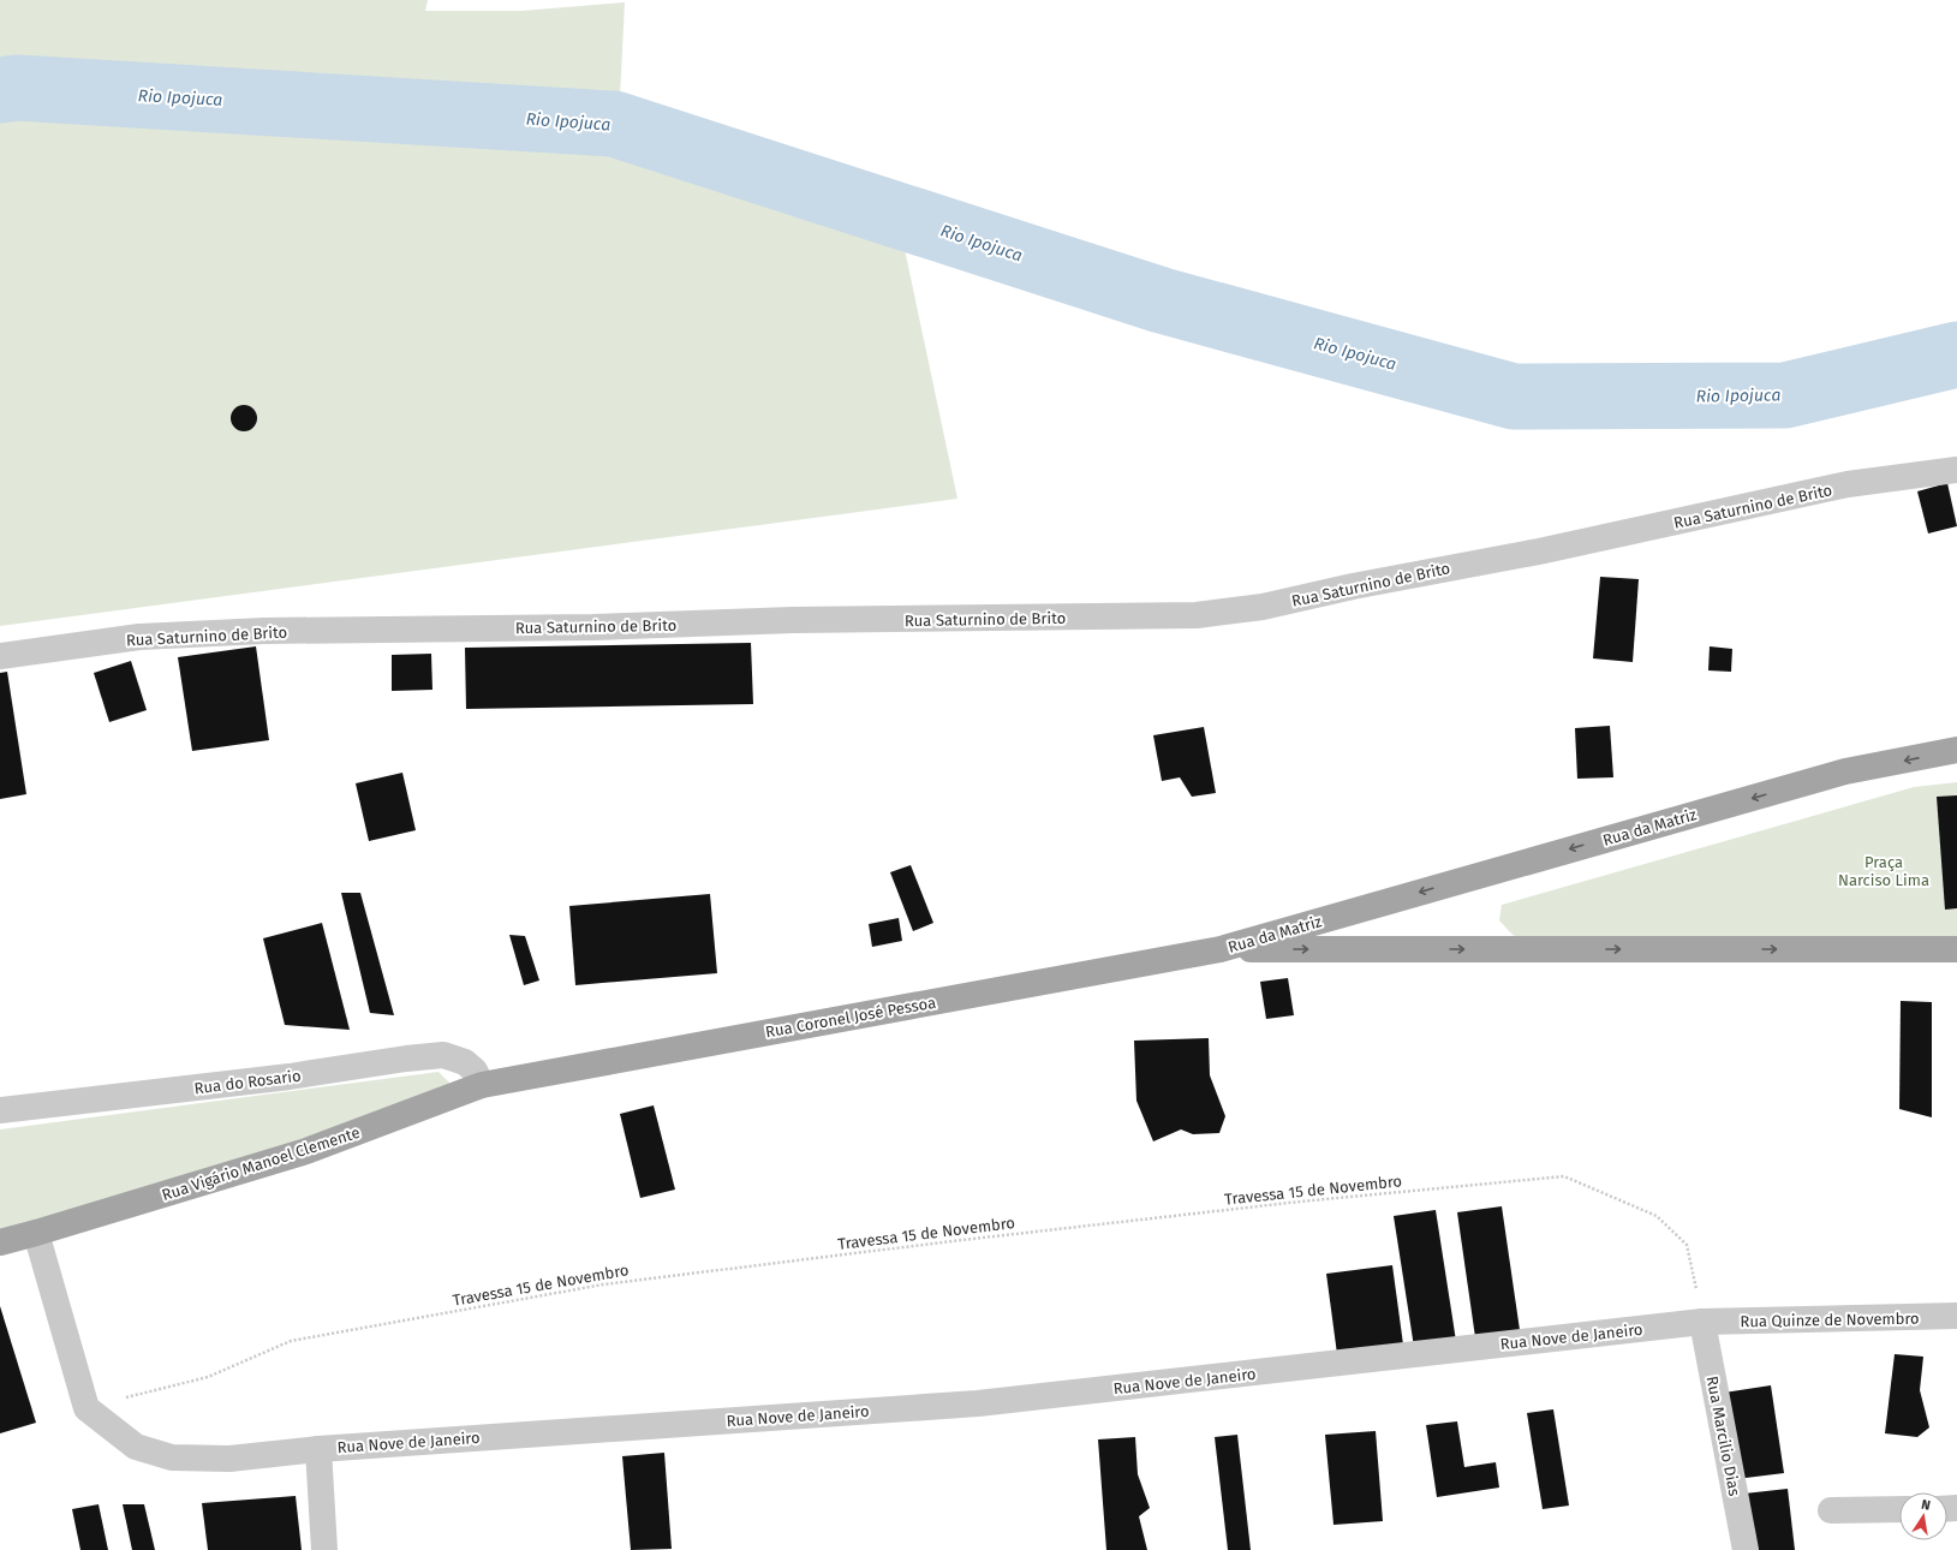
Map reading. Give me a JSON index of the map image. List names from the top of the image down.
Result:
{
  "streets": {
    "main road": ["Rua da Matriz", "Rua Coronel José Pessoa", "Rua Vigário Manoel Clemente"],
    "street": [
      "Rua Saturnino de Brito",
      "Rua do Rosario",
      "Rua Quinze de Novembro",
      "Rua Nove de Janeiro",
      "Rua Marcilio Dias"
    ],
    "path": ["Travessa 15 de Novembro"]
  },
  "crossings": [
    ["Rua da Matriz", "Rua Coronel José Pessoa"],
    ["Rua Coronel José Pessoa", "Rua do Rosario"],
    ["Rua Coronel José Pessoa", "Rua Vigário Manoel Clemente"],
    ["Rua do Rosario", "Rua Vigário Manoel Clemente"],
    ["Travessa 15 de Novembro", "Rua Quinze de Novembro"],
    ["Travessa 15 de Novembro", "Rua Nove de Janeiro"],
    ["Travessa 15 de Novembro", "Rua Marcilio Dias"],
    ["Rua Quinze de Novembro", "Rua Nove de Janeiro"],
    ["Rua Quinze de Novembro", "Rua Marcilio Dias"],
    ["Rua Nove de Janeiro", "Rua Marcilio Dias"]
  ],
  "water": ["Rio Ipojuca"],
  "parks": ["Praça Narciso Lima"],
  "north": "top"
}
